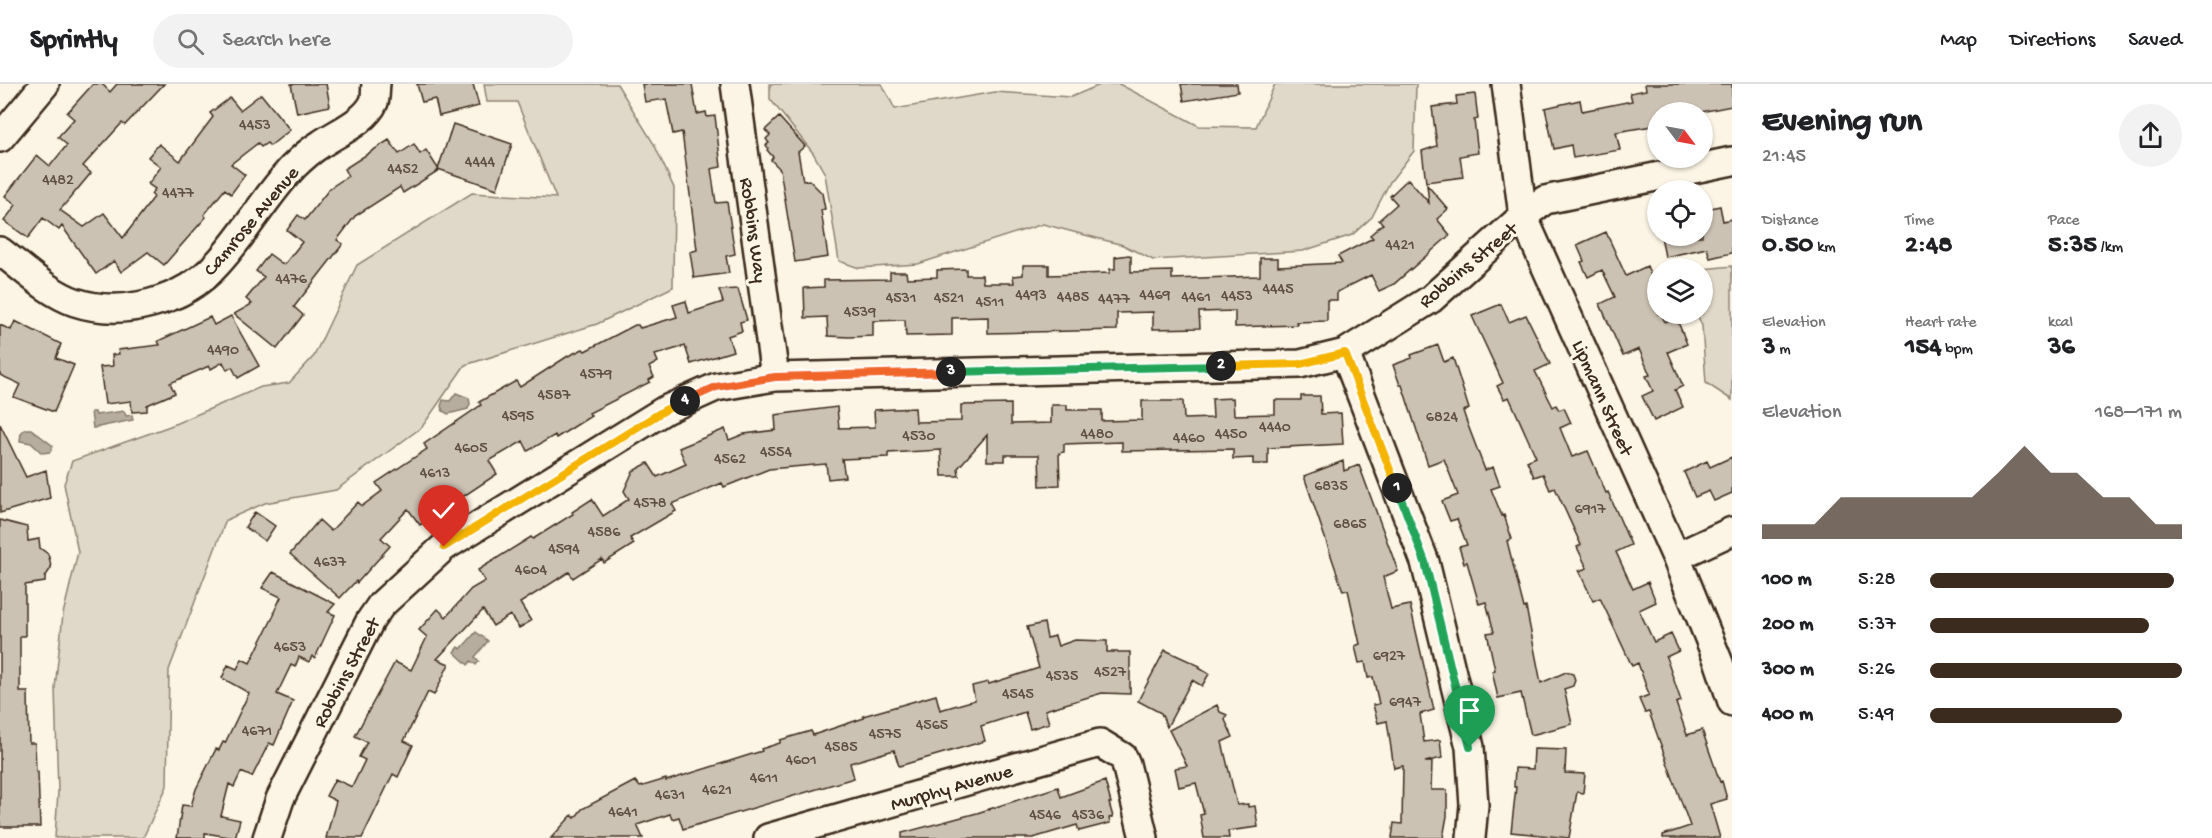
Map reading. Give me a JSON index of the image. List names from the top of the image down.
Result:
{
  "streets": {
    "street": [
      "Camrose Avenue",
      "Robbins Way",
      "Robbins Street",
      "Lipmann Street",
      "Murphy Avenue"
    ]
  },
  "crossings": [
    ["Robbins Way", "Robbins Street"],
    ["Robbins Street", "Lipmann Street"]
  ],
  "house_numbers": [
    "4453",
    "4444",
    "4452",
    "4482",
    "4477",
    "4421",
    "4476",
    "4445",
    "4493",
    "4469",
    "4453",
    "4485",
    "4461",
    "4531",
    "4521",
    "4477",
    "4511",
    "4539",
    "4490",
    "4579",
    "4587",
    "4595",
    "6824",
    "4440",
    "4480",
    "4450",
    "4530",
    "4460",
    "4605",
    "4554",
    "4562",
    "4613",
    "6835",
    "4578",
    "6917",
    "6865",
    "4586",
    "4594",
    "4637",
    "4604",
    "4653",
    "6927",
    "4527",
    "4535",
    "4545",
    "6947",
    "4565",
    "4671",
    "4575",
    "4585",
    "4601",
    "4611",
    "4621",
    "4631",
    "4641",
    "4546",
    "4536"
  ],
  "north": "bottom right",
  "page": {
    "header": "Sprintly",
    "search": "Search here",
    "nav": ["Map", "Directions", "Saved"],
    "heading": ["Evening run", "21:45"],
    "stats": [
      ["Distance", "0.50 km"],
      ["Time", "2:48"],
      ["Pace", "5:35 /km"],
      ["Elevation", "3 m"],
      ["Heart rate", "154 bpm"],
      ["kcal", "36"]
    ],
    "pins": [
      "2",
      "3",
      "4",
      "1"
    ],
    "chart": ["Elevation", "168–171 m"],
    "list": [
      {
        "name": "100 m",
        "note": "5:28"
      },
      {
        "name": "200 m",
        "note": "5:37"
      },
      {
        "name": "300 m",
        "note": "5:26"
      },
      {
        "name": "400 m",
        "note": "5:49"
      }
    ]
  }
}
